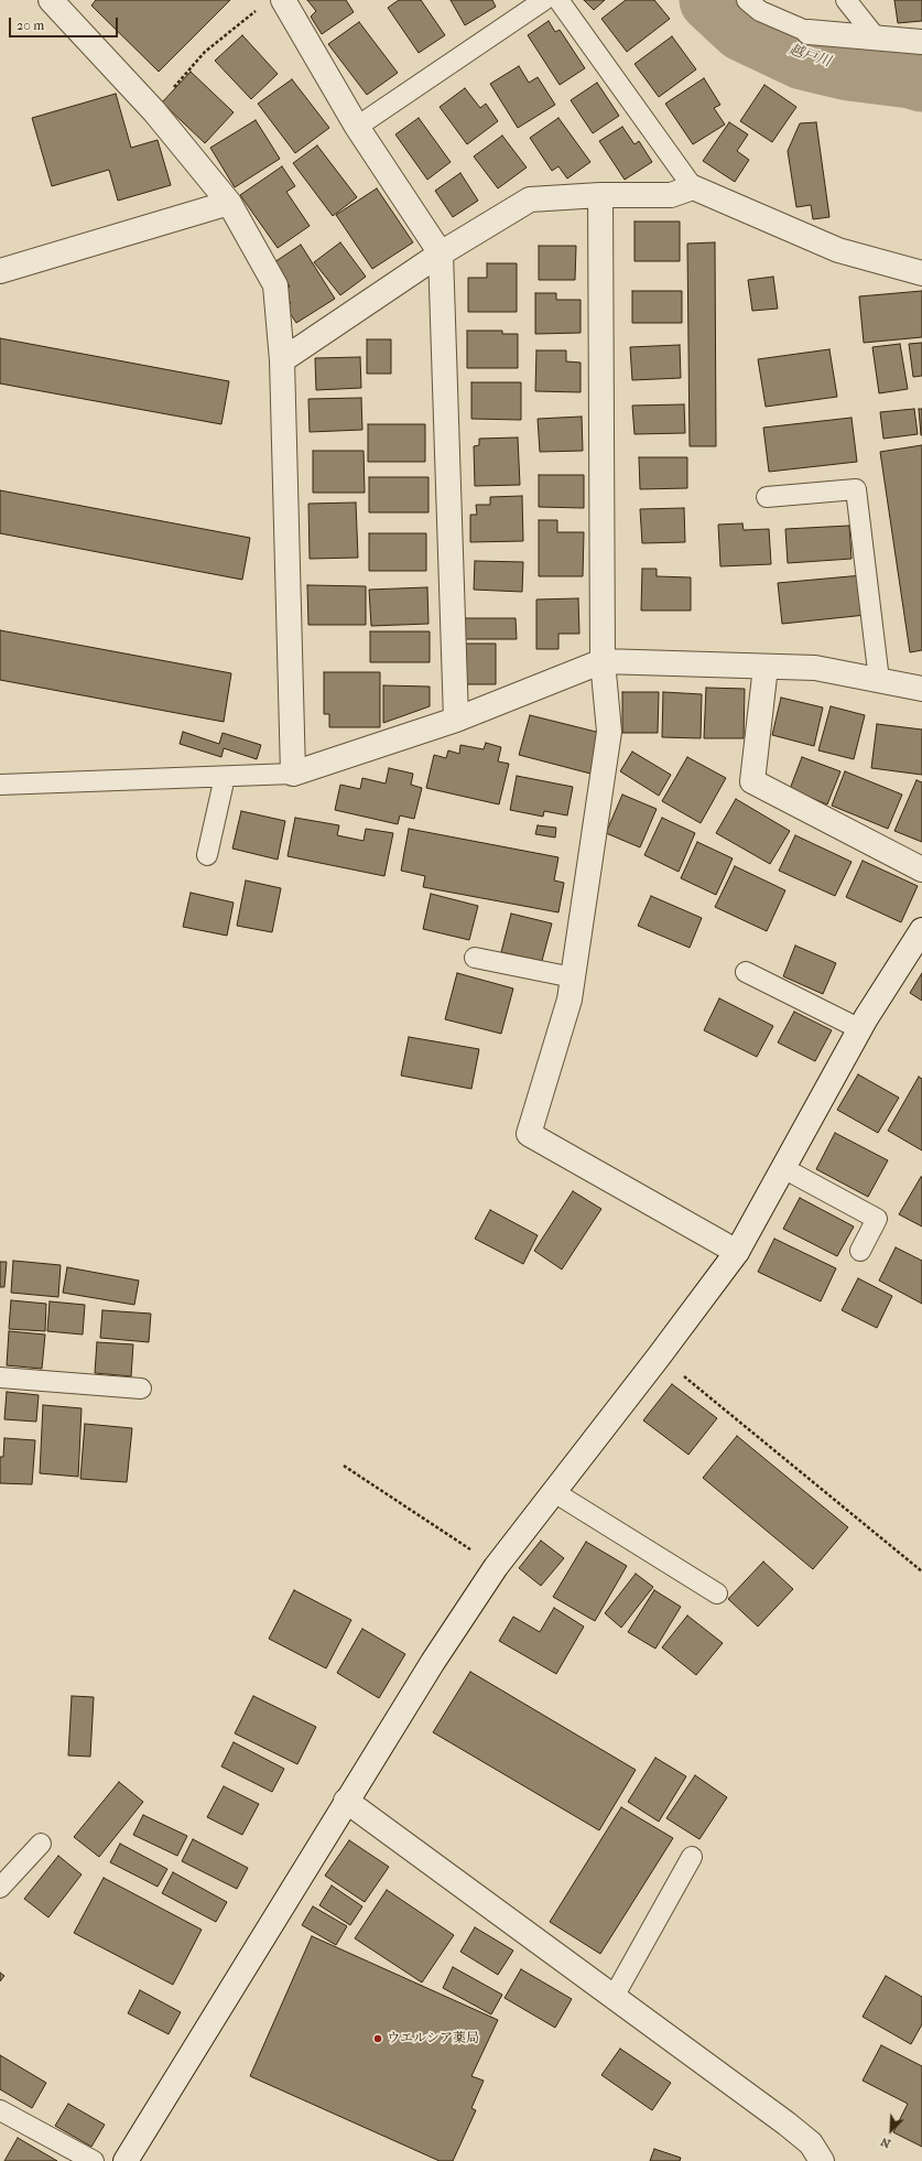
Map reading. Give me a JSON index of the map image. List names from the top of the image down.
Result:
{
  "water": ["越戸川"],
  "places": ["ウエルシア薬局"],
  "scale_bar": "20 m",
  "north": "bottom left"
}
